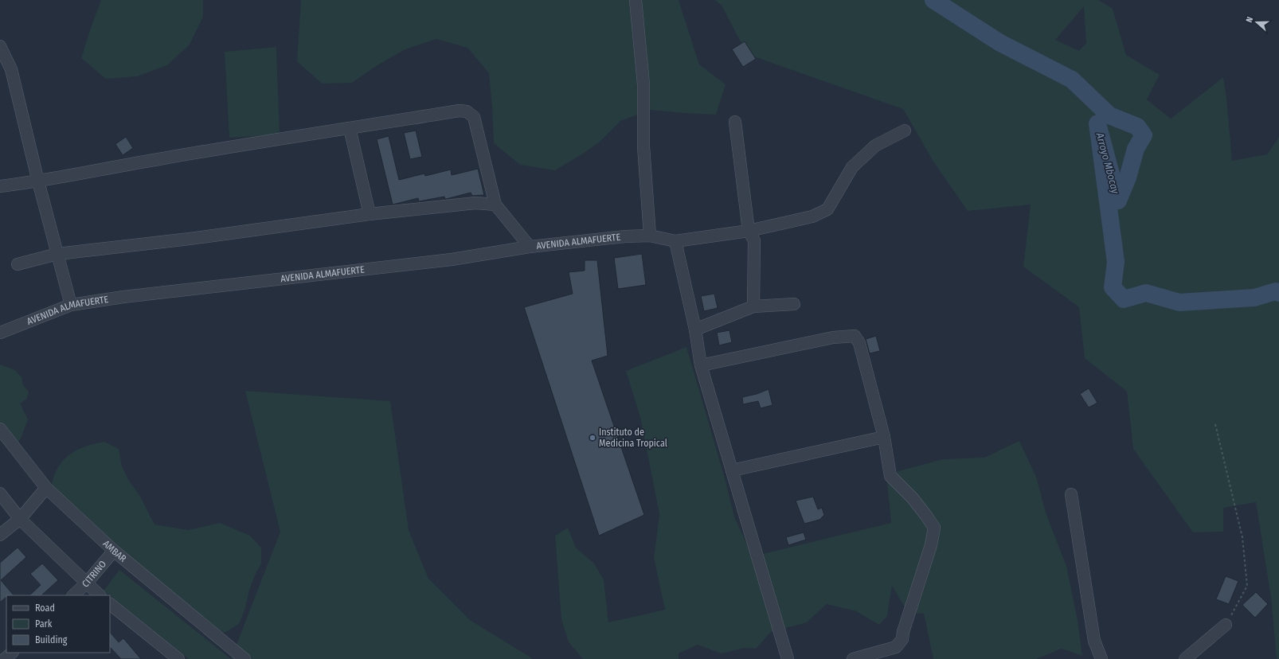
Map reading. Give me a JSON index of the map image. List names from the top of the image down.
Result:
{
  "streets": {
    "street": ["AVENIDA ALMAFUERTE", "AMBAR", "CITRINO"]
  },
  "crossings": [
    ["AMBAR", "CITRINO"]
  ],
  "water": ["Arroyo Mbocay"],
  "places": ["Instituto de Medicina Tropical"],
  "legend": ["Road", "Park", "Building"],
  "north": "left"
}
